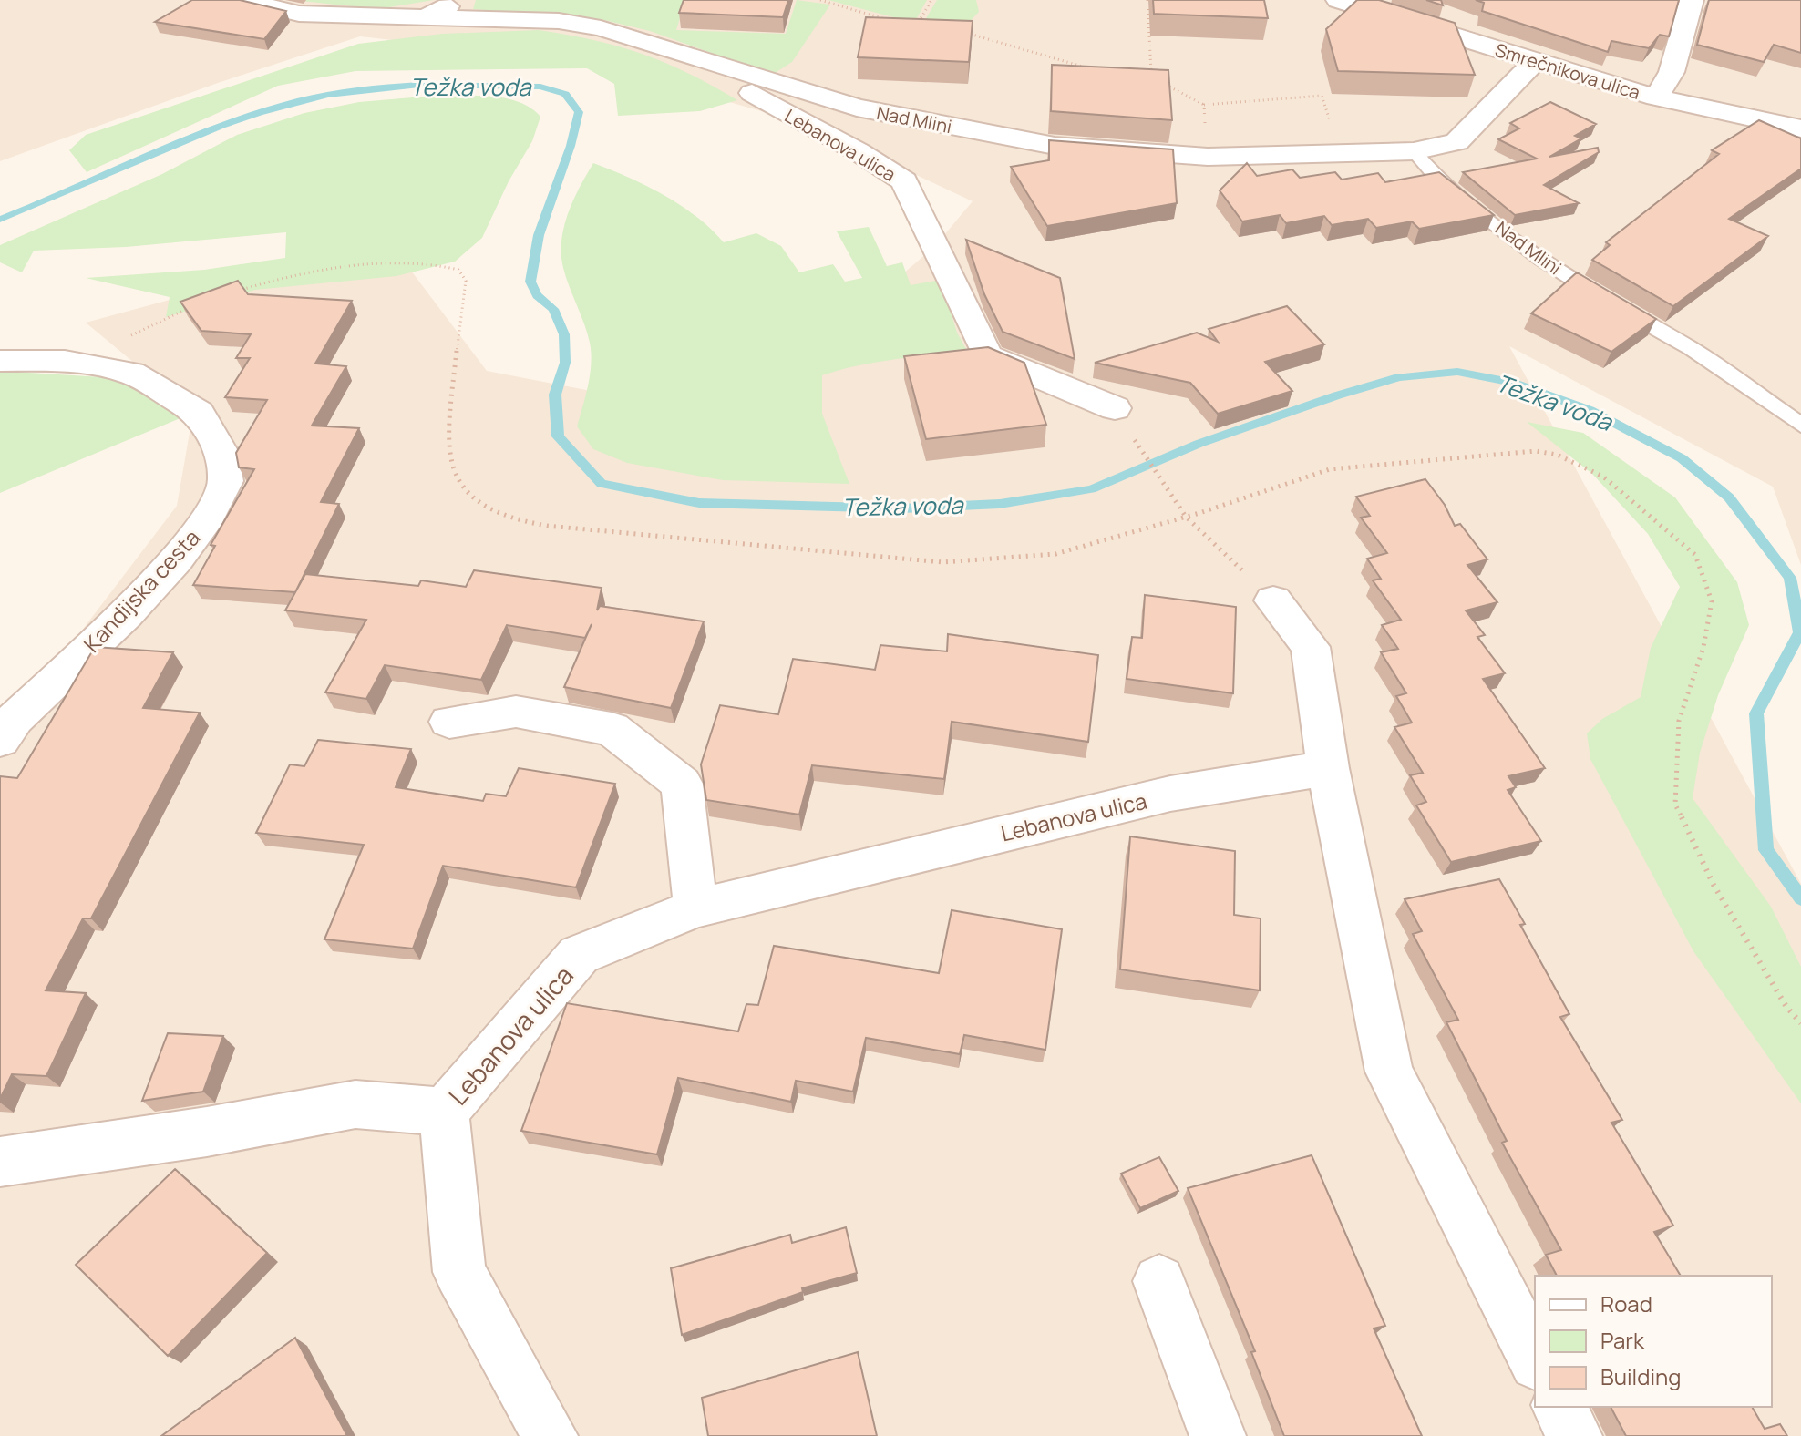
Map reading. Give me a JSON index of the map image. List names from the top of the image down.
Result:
{
  "streets": {
    "street": [
      "Smrečnikova ulica",
      "Nad Mlini",
      "Lebanova ulica",
      "Kandijska cesta"
    ]
  },
  "crossings": [
    ["Smrečnikova ulica", "Nad Mlini"],
    ["Nad Mlini", "Lebanova ulica"]
  ],
  "water": ["Težka voda"],
  "legend": ["Road", "Park", "Building"]
}
